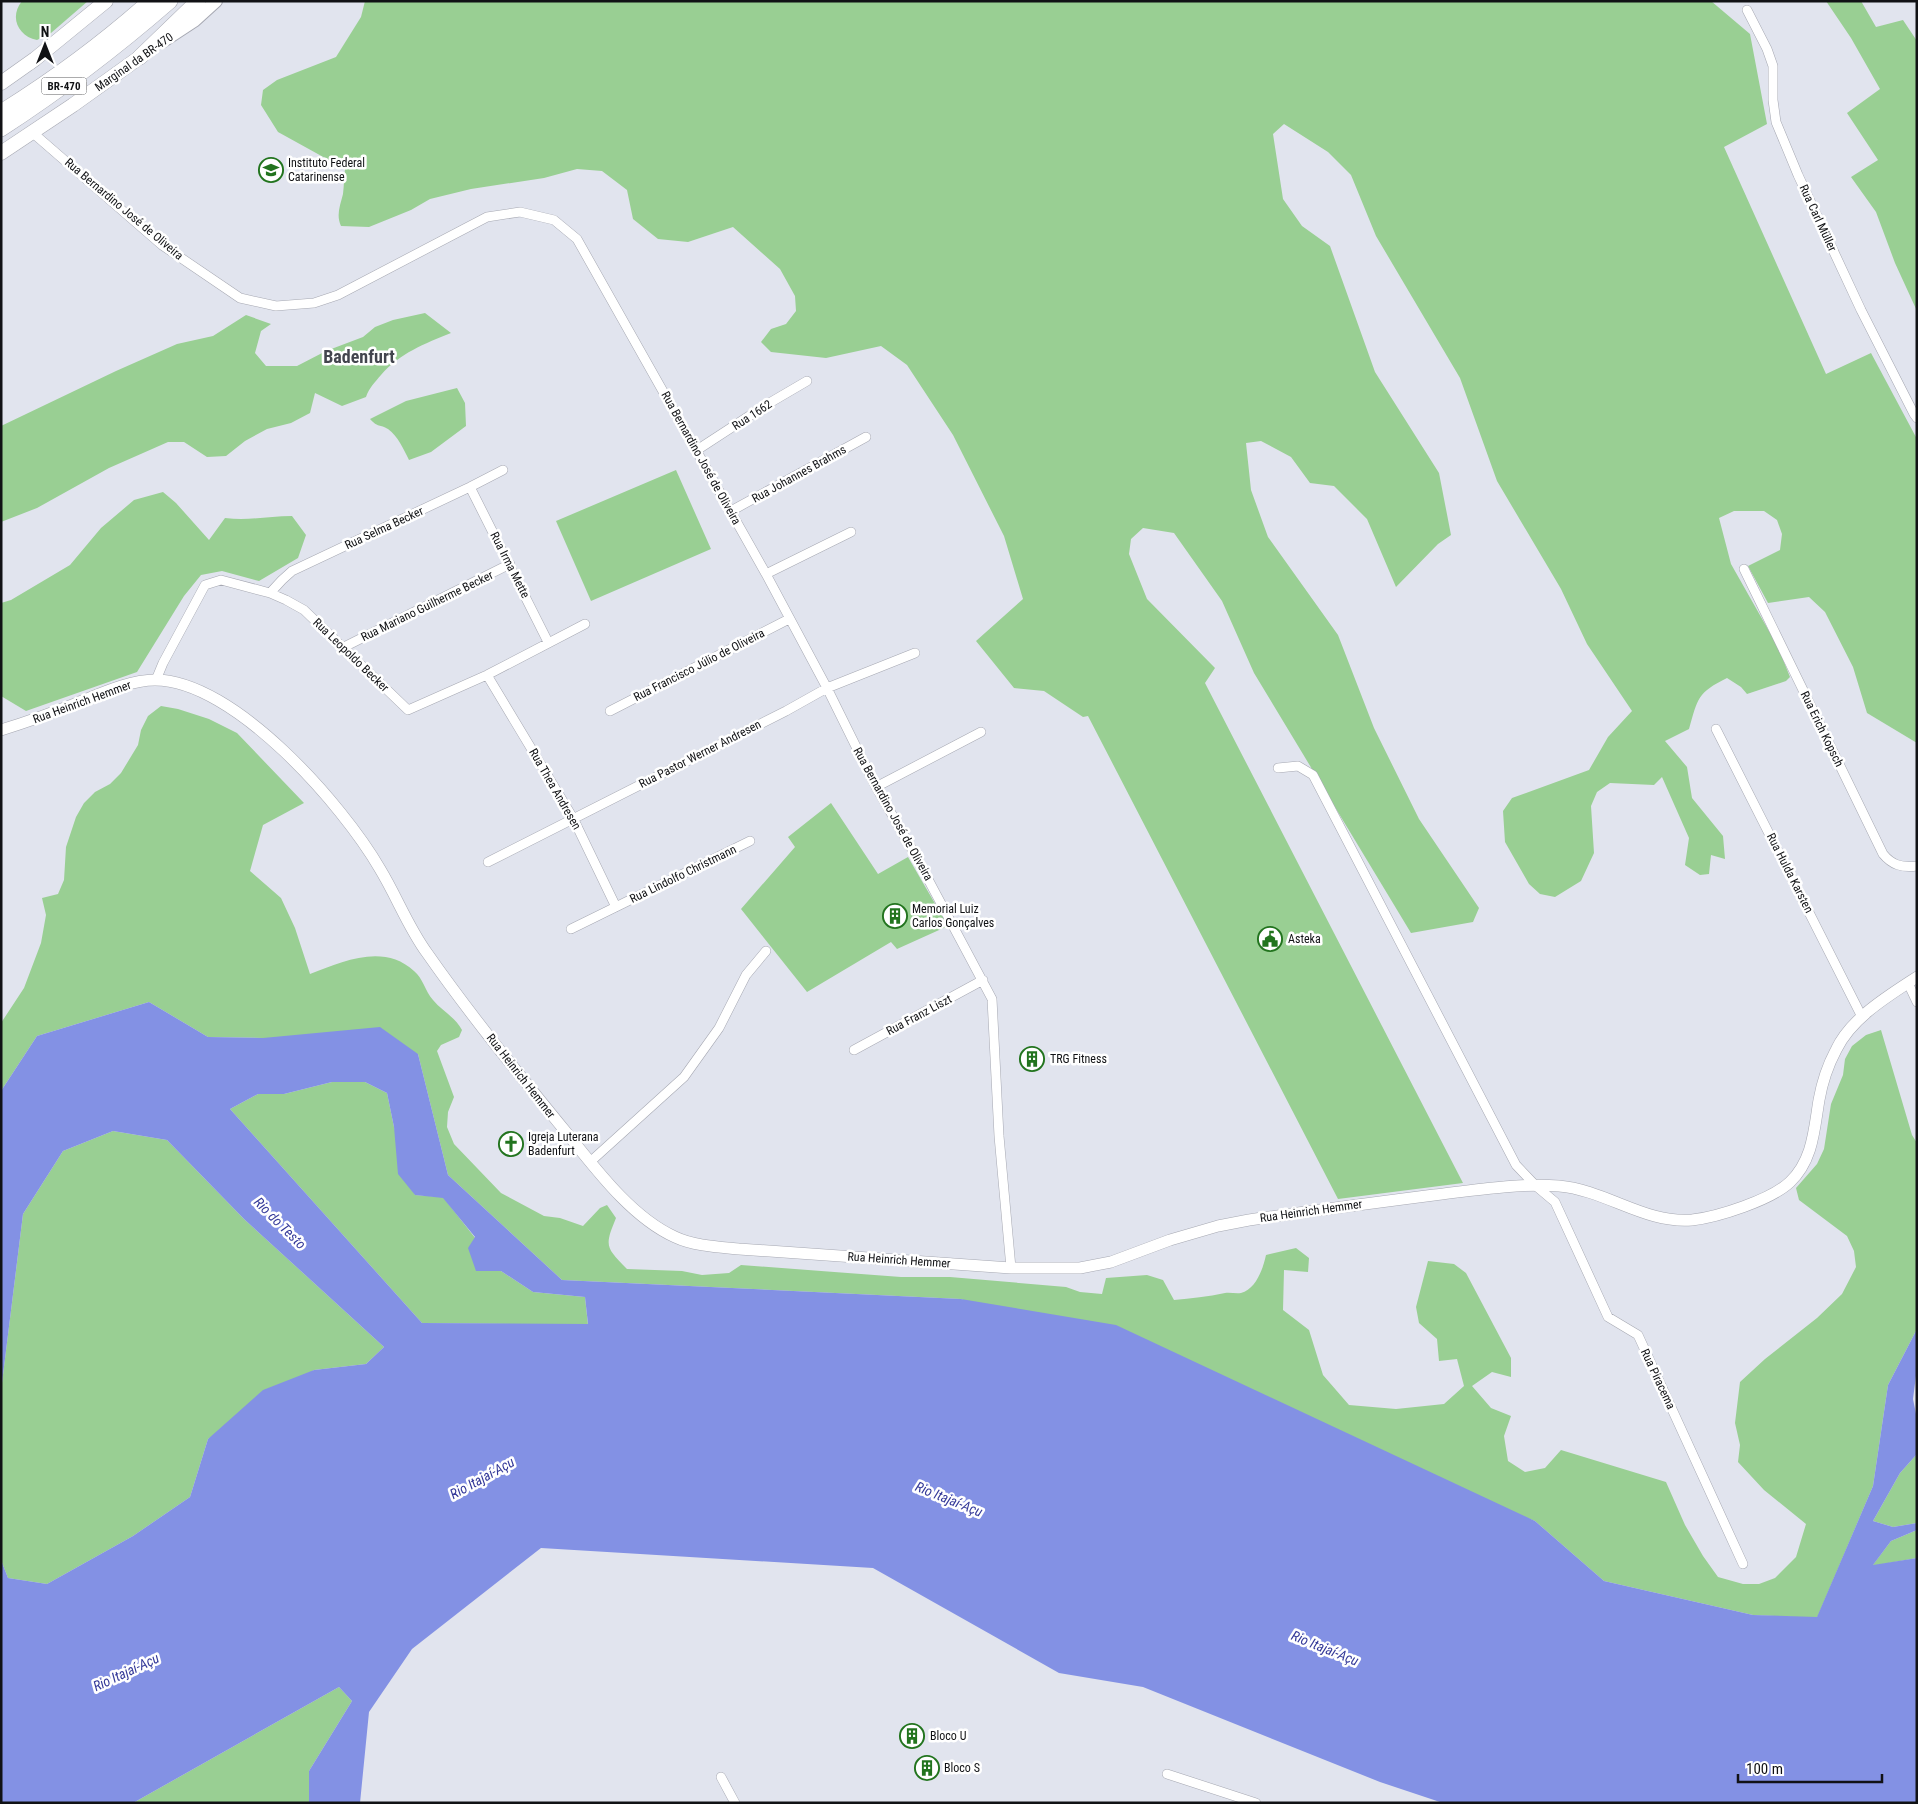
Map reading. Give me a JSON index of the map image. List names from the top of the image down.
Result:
{
  "streets": {
    "highway": ["BR-470"],
    "main road": ["Marginal da BR-470"],
    "street": [
      "Rua Bernardino José de Oliveira",
      "Rua Carl Müller",
      "Rua 1662",
      "Rua Johannes Brahms",
      "Rua Selma Becker",
      "Rua Irma Mette",
      "Rua Mariano Guilherme Becker",
      "Rua Leopoldo Becker",
      "Rua Francisco Júlio de Oliveira",
      "Rua Heinrich Hemmer",
      "Rua Erich Kopsch",
      "Rua Pastor Werner Andresen",
      "Rua Thea Andresen",
      "Rua Hulda Karsten",
      "Rua Lindolfo Christmann",
      "Rua Franz Liszt",
      "Rua Piracema"
    ]
  },
  "crossings": [
    ["Marginal da BR-470", "Rua Bernardino José de Oliveira"],
    ["Rua Bernardino José de Oliveira", "Rua 1662"],
    ["Rua Bernardino José de Oliveira", "Rua Johannes Brahms"],
    ["Rua Bernardino José de Oliveira", "Rua Francisco Júlio de Oliveira"],
    ["Rua Bernardino José de Oliveira", "Rua Heinrich Hemmer"],
    ["Rua Bernardino José de Oliveira", "Rua Pastor Werner Andresen"],
    ["Rua Bernardino José de Oliveira", "Rua Franz Liszt"],
    ["Rua Selma Becker", "Rua Irma Mette"],
    ["Rua Selma Becker", "Rua Leopoldo Becker"],
    ["Rua Irma Mette", "Rua Mariano Guilherme Becker"],
    ["Rua Irma Mette", "Rua Leopoldo Becker"],
    ["Rua Mariano Guilherme Becker", "Rua Leopoldo Becker"],
    ["Rua Leopoldo Becker", "Rua Heinrich Hemmer"],
    ["Rua Leopoldo Becker", "Rua Thea Andresen"],
    ["Rua Heinrich Hemmer", "Rua Hulda Karsten"],
    ["Rua Heinrich Hemmer", "Rua Piracema"],
    ["Rua Pastor Werner Andresen", "Rua Thea Andresen"],
    ["Rua Thea Andresen", "Rua Lindolfo Christmann"]
  ],
  "districts": ["Badenfurt"],
  "water": ["Rio do Testo", "Rio Itajaí-Açu"],
  "places": {
    "school or university": ["Instituto Federal Catarinense"],
    "building": [
      "Memorial Luiz Carlos Gonçalves",
      "TRG Fitness",
      "Bloco U",
      "Bloco S"
    ],
    "public building": ["Asteka"],
    "church": ["Igreja Luterana Badenfurt"]
  },
  "scale_bar": "100 m",
  "north": "top"
}
